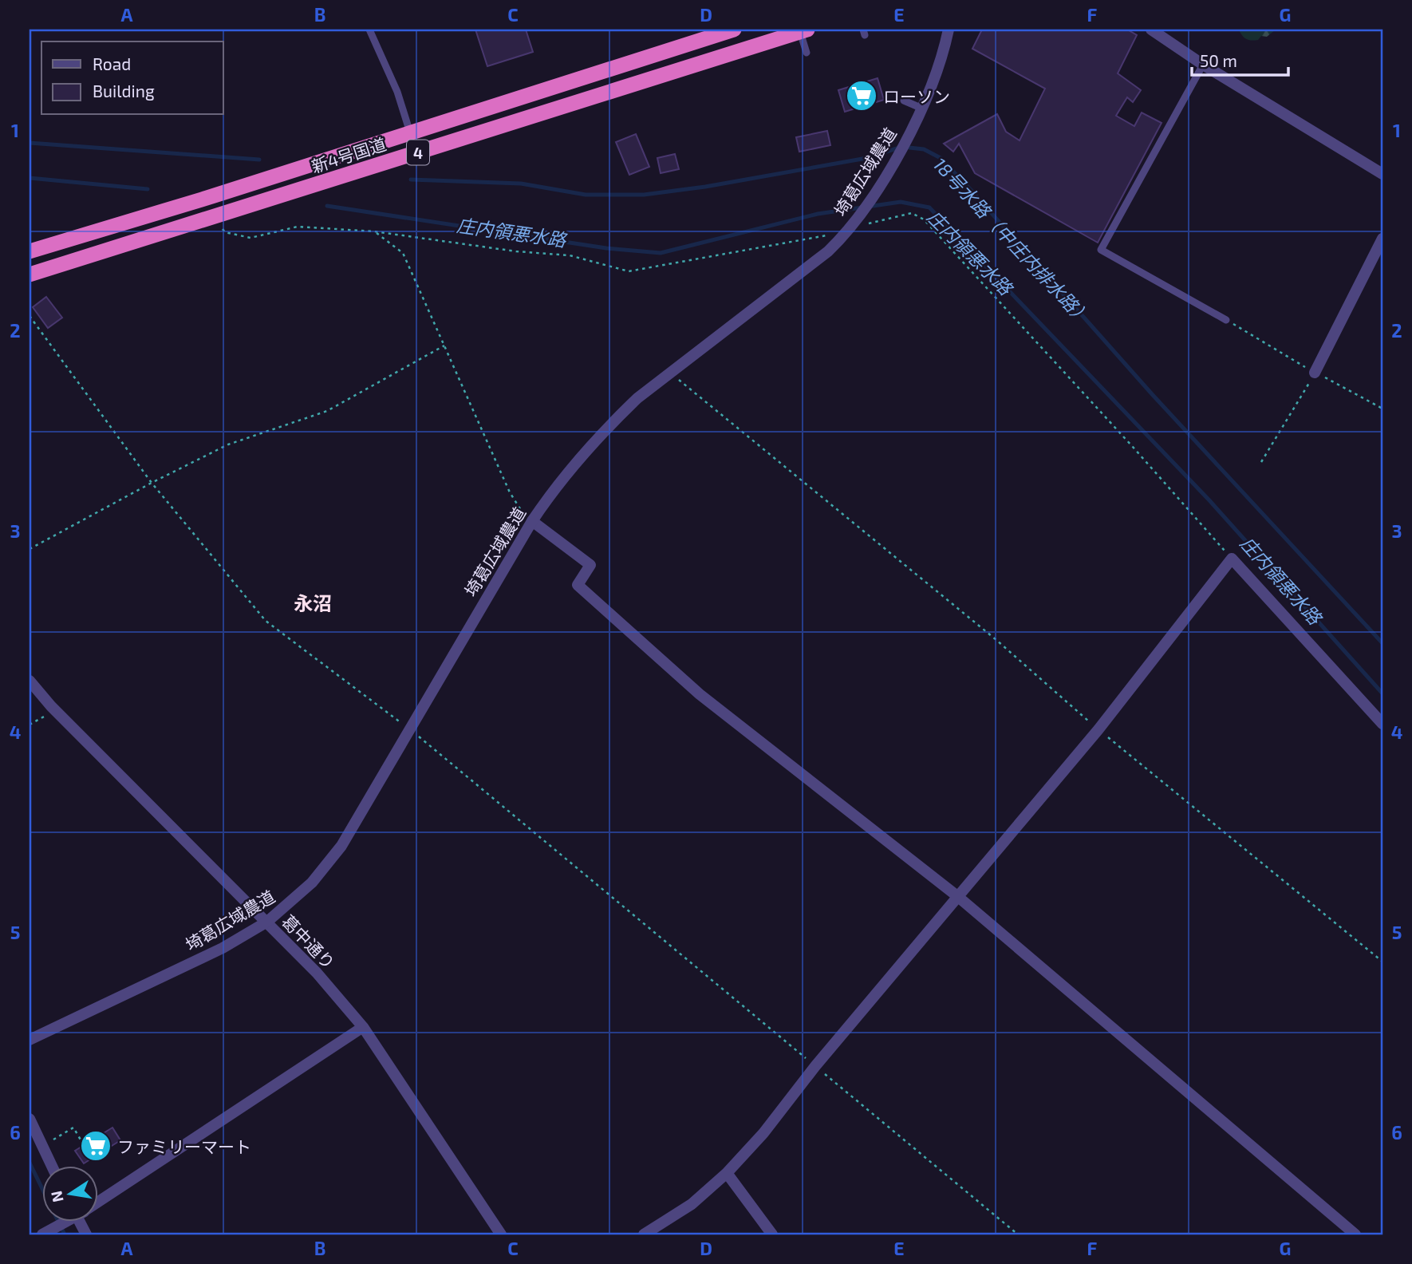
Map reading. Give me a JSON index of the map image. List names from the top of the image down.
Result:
{
  "streets": {
    "highway": ["4", "新4号国道"],
    "street": ["埼葛広域農道", "葛中通り"]
  },
  "crossings": [
    ["埼葛広域農道", "葛中通り"]
  ],
  "districts": ["永沼"],
  "water": ["庄内領悪水路", "18号水路（中庄内排水路）"],
  "places": {
    "supermarket": ["ローソン", "ファミリーマート"]
  },
  "legend": ["Road", "Building"],
  "scale_bar": "50 m",
  "north": "left",
  "grid": {
    "columns": [
      "A",
      "B",
      "C",
      "D",
      "E",
      "F",
      "G"
    ],
    "rows": [
      "1",
      "2",
      "3",
      "4",
      "5",
      "6"
    ]
  }
}
